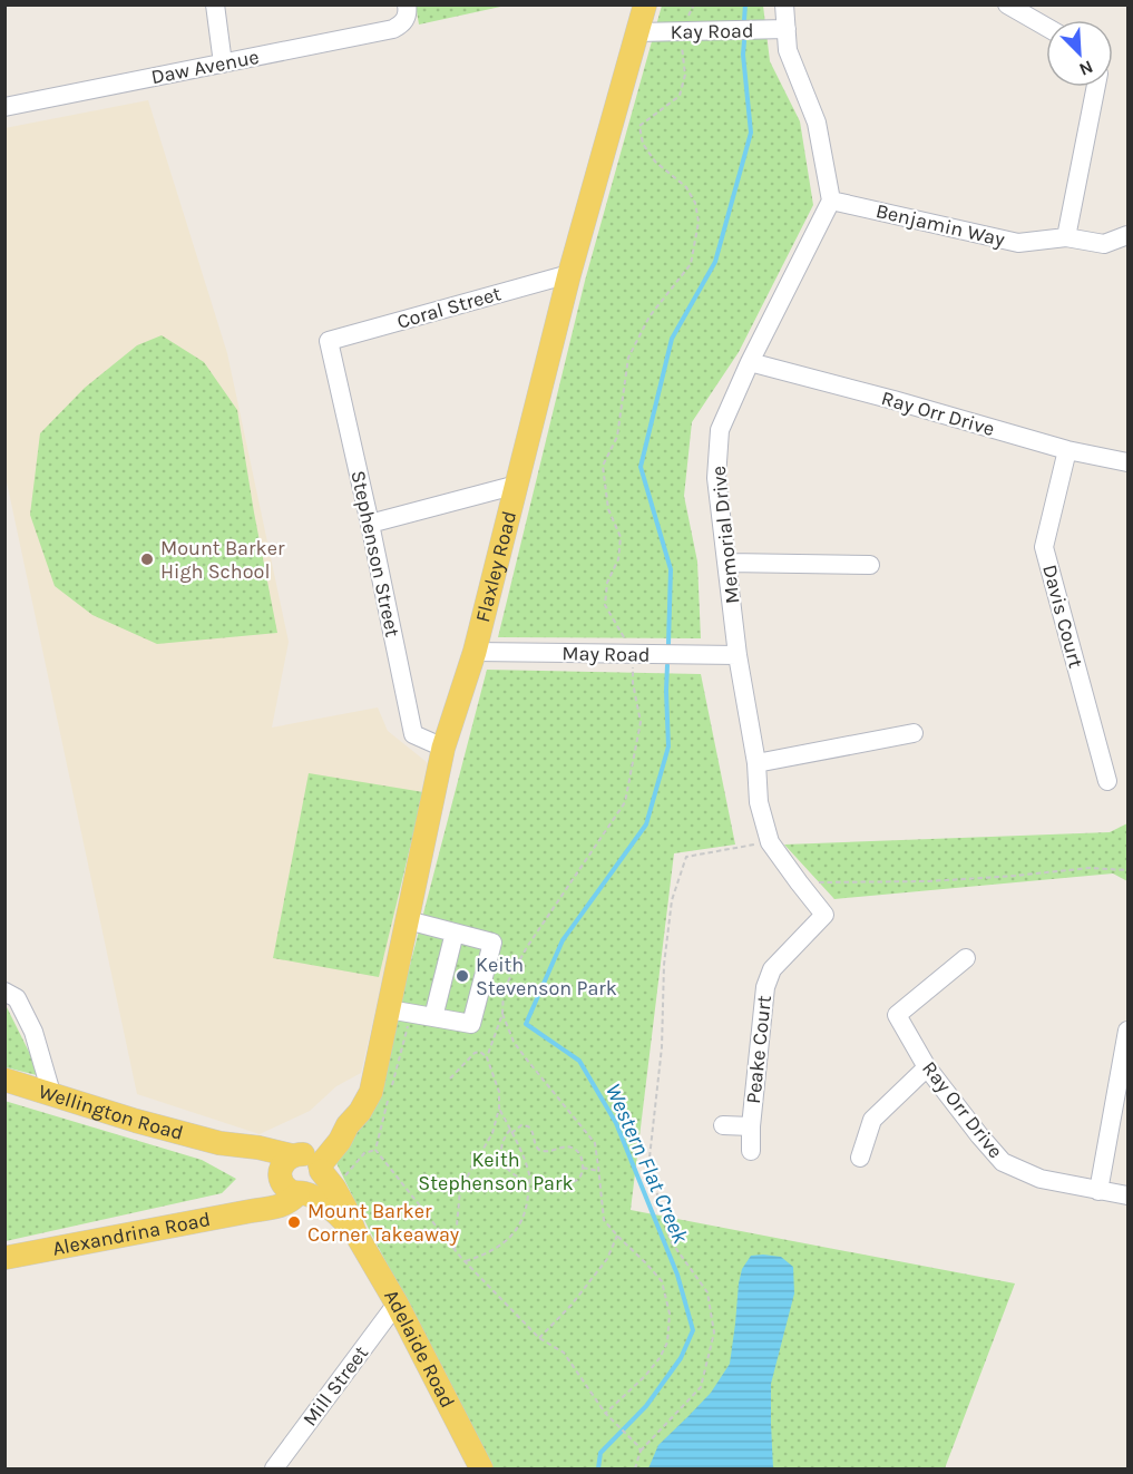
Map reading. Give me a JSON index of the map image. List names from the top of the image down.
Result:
{
  "streets": {
    "main road": [
      "Flaxley Road",
      "Wellington Road",
      "Alexandrina Road",
      "Adelaide Road"
    ],
    "street": [
      "Kay Road",
      "Daw Avenue",
      "Benjamin Way",
      "Coral Street",
      "Ray Orr Drive",
      "Memorial Drive",
      "Stephenson Street",
      "Davis Court",
      "May Road",
      "Peake Court",
      "Mill Street"
    ]
  },
  "crossings": [
    ["Kay Road", "Flaxley Road"],
    ["Benjamin Way", "Memorial Drive"],
    ["Coral Street", "Stephenson Street"],
    ["Coral Street", "Flaxley Road"],
    ["Ray Orr Drive", "Memorial Drive"],
    ["Ray Orr Drive", "Davis Court"],
    ["Memorial Drive", "May Road"],
    ["Memorial Drive", "Peake Court"],
    ["Stephenson Street", "Flaxley Road"],
    ["Flaxley Road", "May Road"],
    ["Flaxley Road", "Wellington Road"],
    ["Flaxley Road", "Alexandrina Road"],
    ["Flaxley Road", "Adelaide Road"],
    ["Wellington Road", "Alexandrina Road"],
    ["Wellington Road", "Adelaide Road"],
    ["Alexandrina Road", "Adelaide Road"],
    ["Adelaide Road", "Mill Street"]
  ],
  "water": ["Western Flat Creek"],
  "parks": ["Keith Stephenson Park"],
  "places": ["Mount Barker High School", "Keith Stevenson Park", "Mount Barker Corner Takeaway"],
  "north": "bottom right"
}
